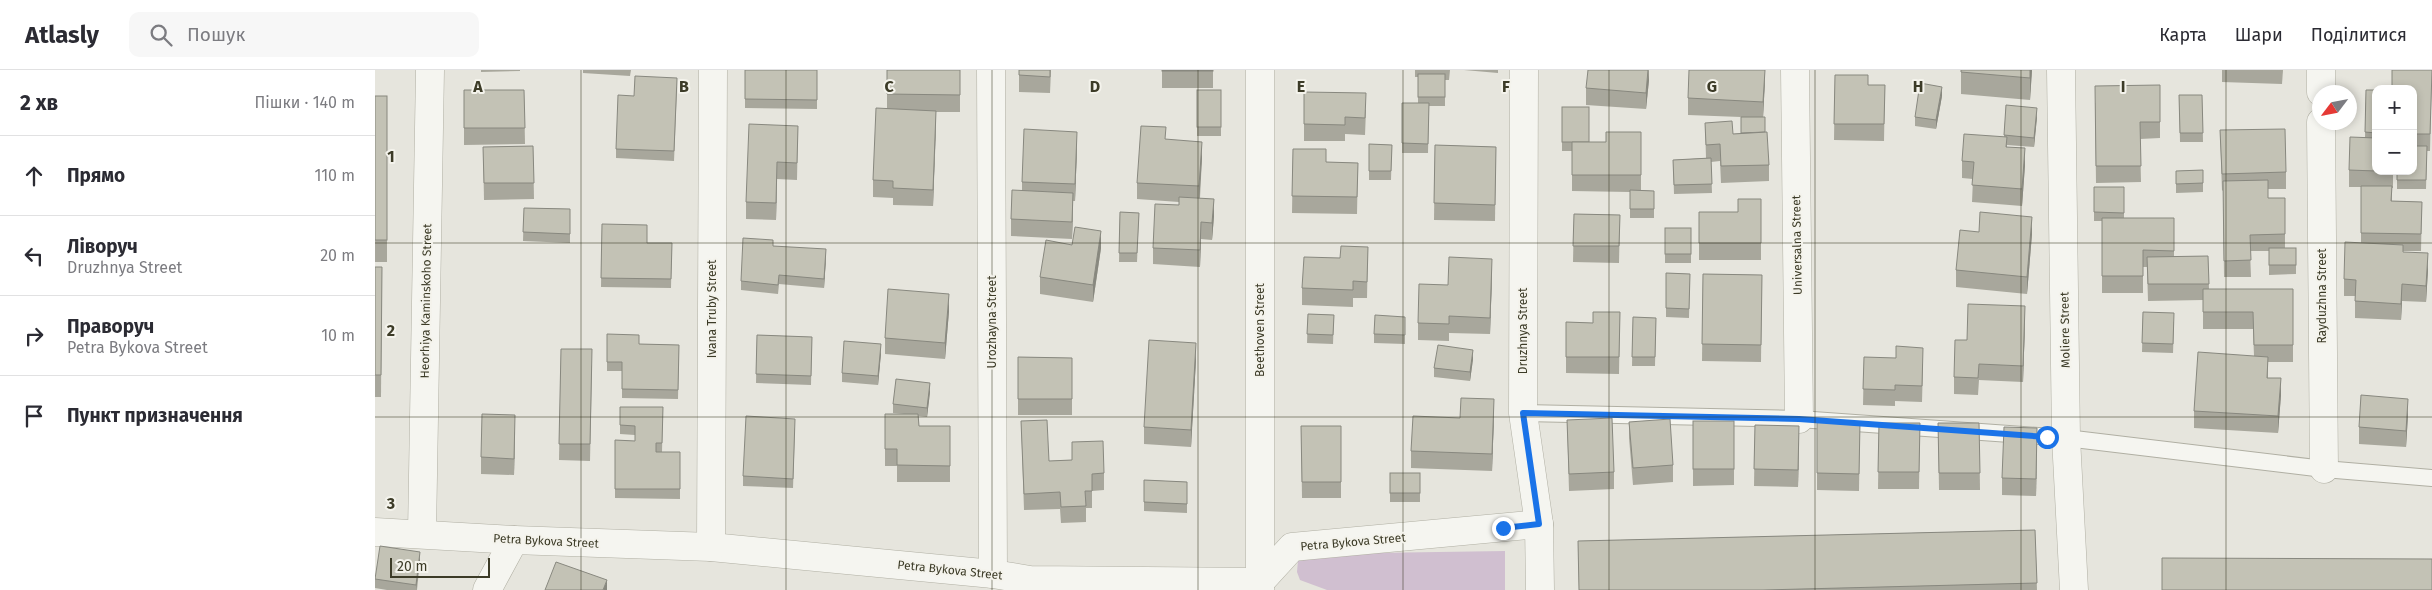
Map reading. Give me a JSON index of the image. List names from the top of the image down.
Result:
{
  "streets": {
    "street": [
      "Universalna Street",
      "Rayduzhna Street",
      "Heorhiya Kaminskoho Street",
      "Ivana Truby Street",
      "Urozhayna Street",
      "Beethoven Street",
      "Moliere Street",
      "Druzhnya Street",
      "Petra Bykova Street"
    ]
  },
  "crossings": [
    ["Heorhiya Kaminskoho Street", "Petra Bykova Street"],
    ["Ivana Truby Street", "Petra Bykova Street"],
    ["Urozhayna Street", "Petra Bykova Street"],
    ["Beethoven Street", "Petra Bykova Street"],
    ["Druzhnya Street", "Petra Bykova Street"]
  ],
  "scale_bar": "20 m",
  "north": "bottom left",
  "page": {
    "header": "Atlasly",
    "search": "Пошук",
    "nav": ["Карта", "Шари", "Поділитися"],
    "heading": ["2 хв", "Пішки · 140 m"],
    "map_buttons": ["+", "−"],
    "list": [
      ["Прямо", "110 m"],
      ["Ліворуч", "Druzhnya Street", "20 m"],
      ["Праворуч", "Petra Bykova Street", "10 m"],
      "Пункт призначення"
    ],
    "scale": "20 m"
  },
  "grid": {
    "columns": [
      "A",
      "B",
      "C",
      "D",
      "E",
      "F",
      "G",
      "H",
      "I"
    ],
    "rows": ["1", "2", "3"]
  }
}
